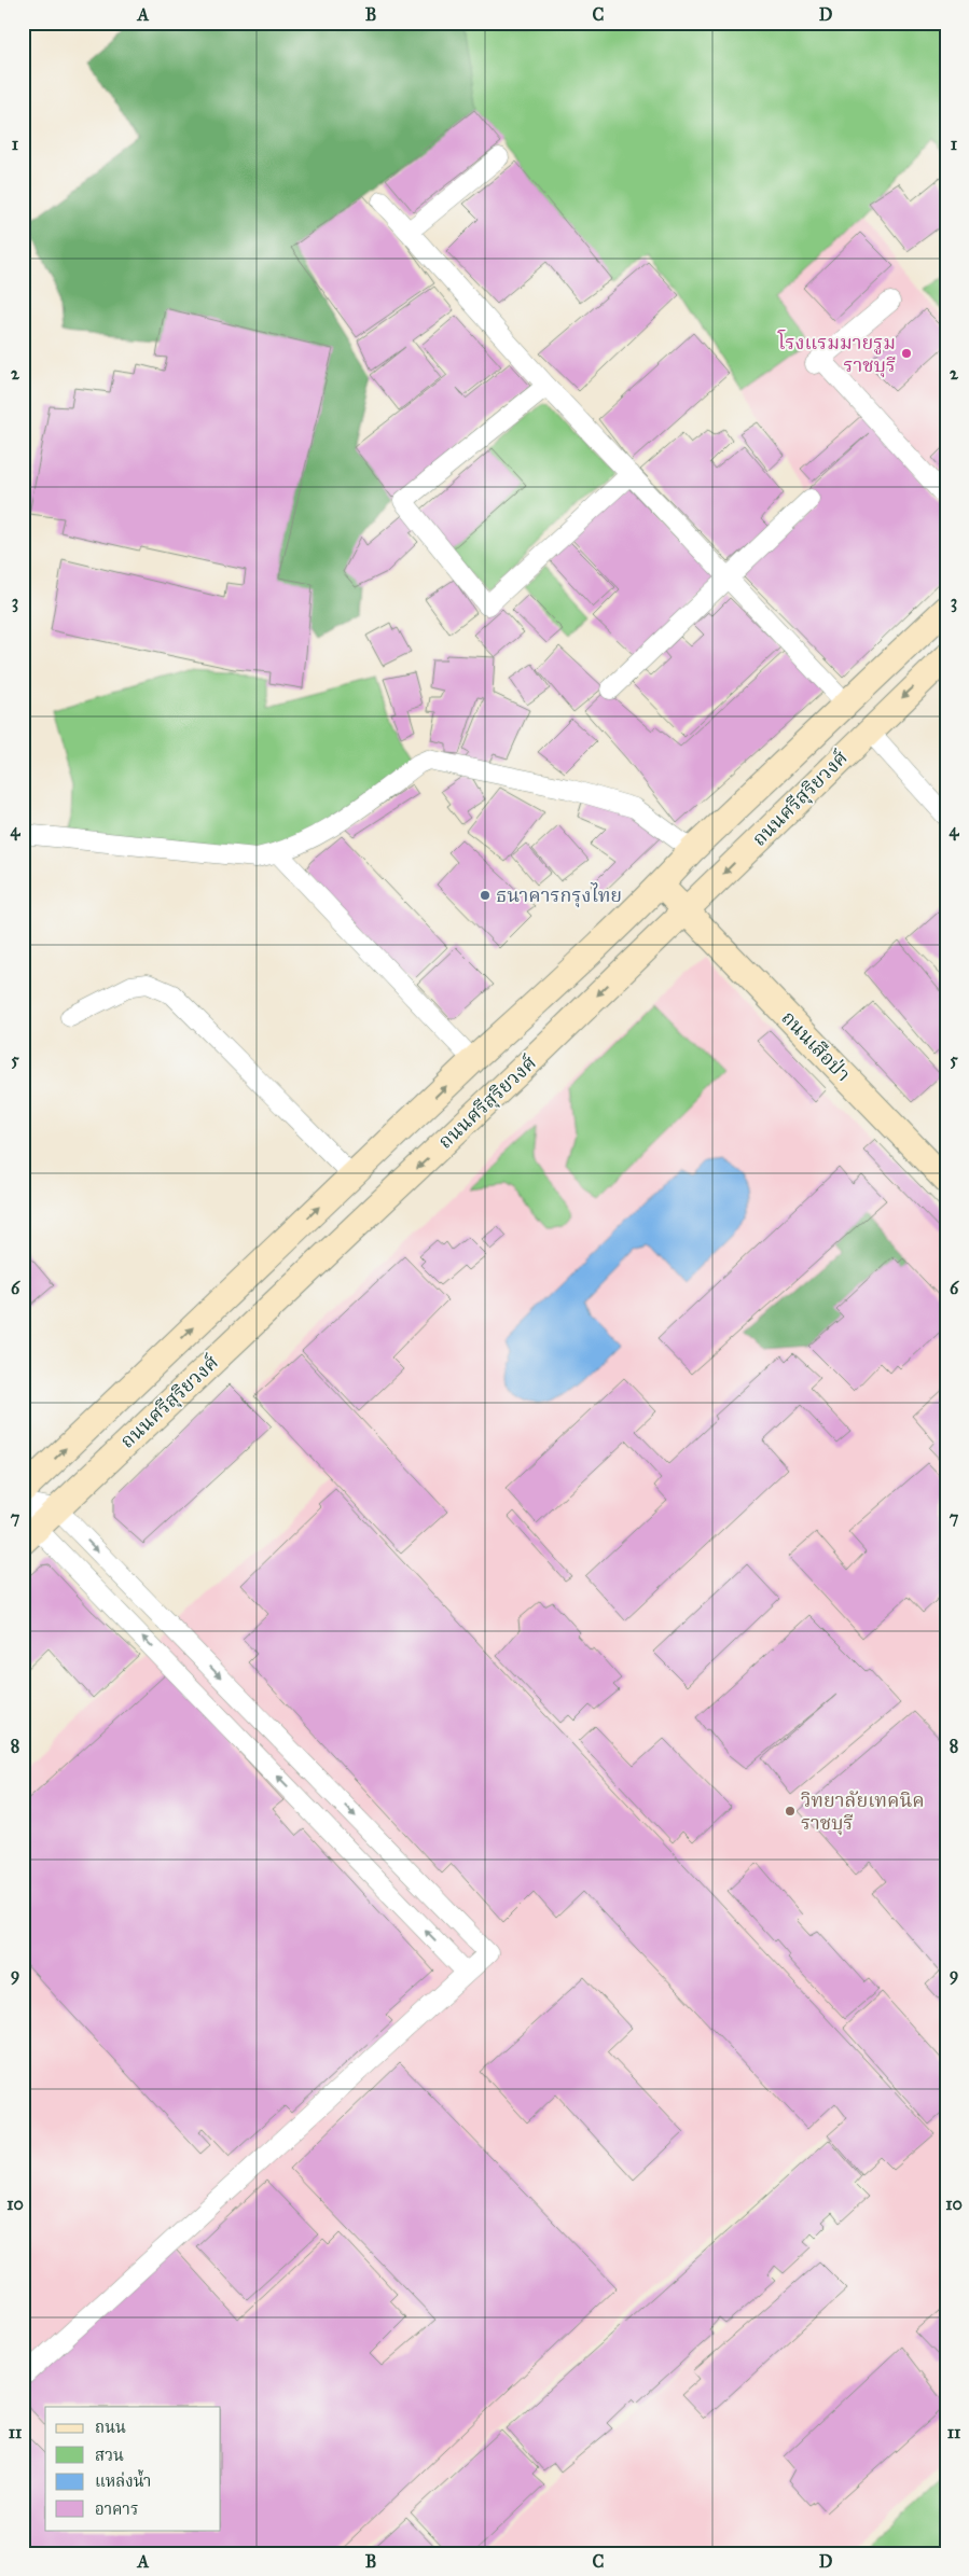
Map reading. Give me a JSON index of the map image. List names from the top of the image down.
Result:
{
  "streets": {
    "main road": ["ถนนศรีสุริยวงศ์", "ถนนเสือป่า"]
  },
  "crossings": [
    ["ถนนศรีสุริยวงศ์", "ถนนเสือป่า"]
  ],
  "places": ["โรงแรมมายรูม ราชบุรี", "ธนาคารกรุงไทย", "วิทยาลัยเทคนิค ราชบุรี"],
  "legend": [
    "ถนน",
    "สวน",
    "แหล่งน้ำ",
    "อาคาร"
  ],
  "grid": {
    "columns": [
      "A",
      "B",
      "C",
      "D"
    ],
    "rows": [
      "1",
      "2",
      "3",
      "4",
      "5",
      "6",
      "7",
      "8",
      "9",
      "10",
      "11"
    ]
  }
}
